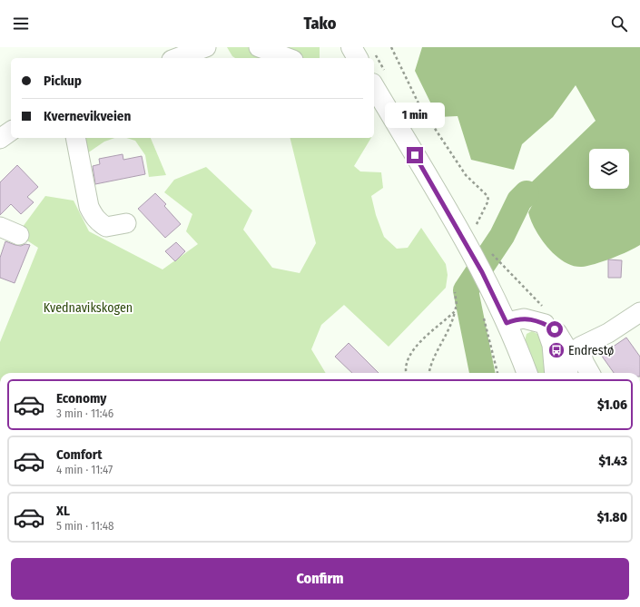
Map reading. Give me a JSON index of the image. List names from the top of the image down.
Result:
{
  "parks": ["Kvednavikskogen"],
  "places": {
    "bus stop": ["Endrestø"]
  },
  "page": {
    "header": "Tako",
    "banner": ["Pickup", "Kvernevikveien"],
    "bubble": "1 min",
    "list": [
      {
        "name": "Economy",
        "note": "3 min · 11:46",
        "value": "$1.06"
      },
      {
        "name": "Comfort",
        "note": "4 min · 11:47",
        "value": "$1.43"
      },
      {
        "name": "XL",
        "note": "5 min · 11:48",
        "value": "$1.80"
      }
    ],
    "buttons": "Confirm"
  }
}
